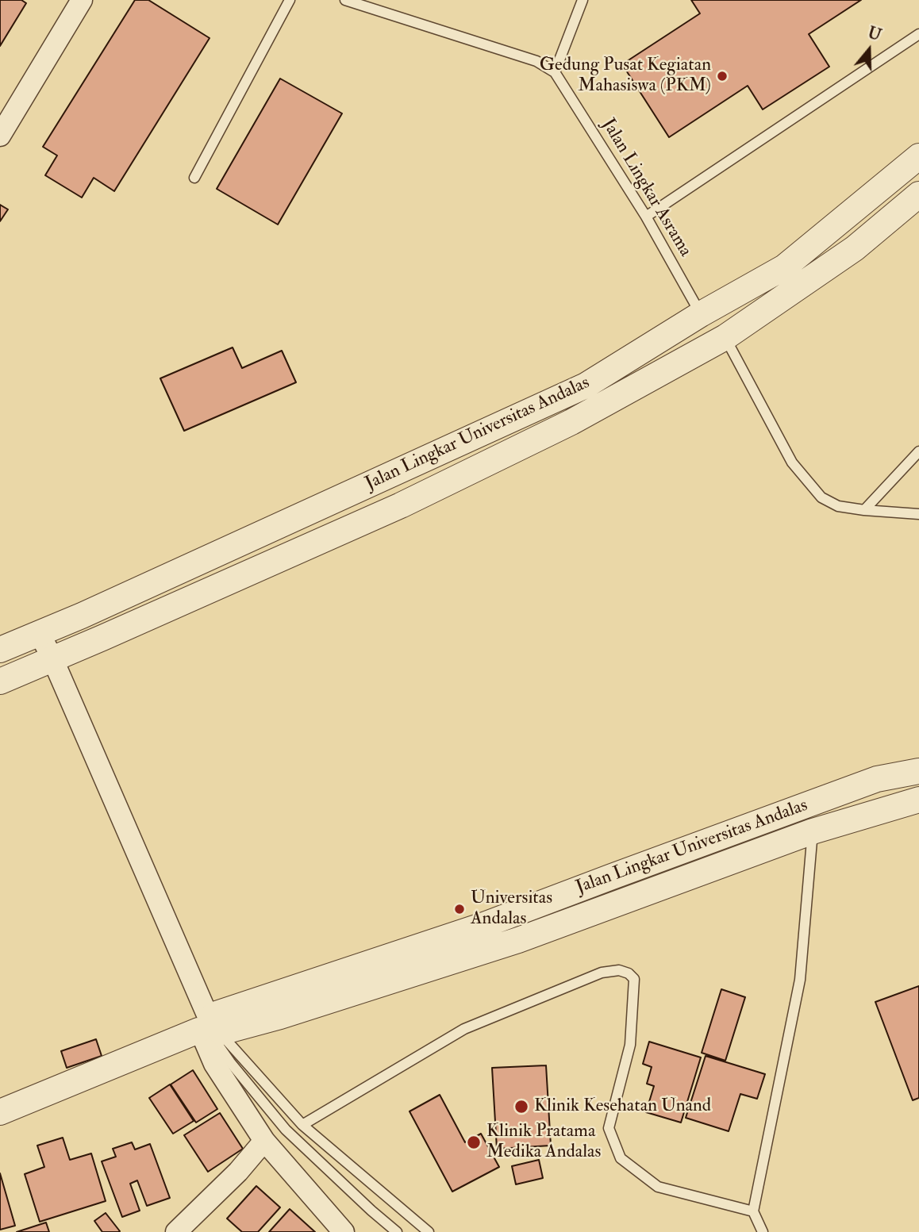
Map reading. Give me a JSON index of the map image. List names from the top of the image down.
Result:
{
  "streets": {
    "street": ["Jalan Lingkar Universitas Andalas"],
    "lane": ["Jalan Lingkar Asrama"]
  },
  "crossings": [
    ["Jalan Lingkar Asrama", "Jalan Lingkar Universitas Andalas"]
  ],
  "places": [
    "Gedung Pusat Kegiatan Mahasiswa (PKM)",
    "Universitas Andalas",
    "Klinik Kesehatan Unand",
    "Klinik Pratama Medika Andalas"
  ],
  "north": "top"
}
